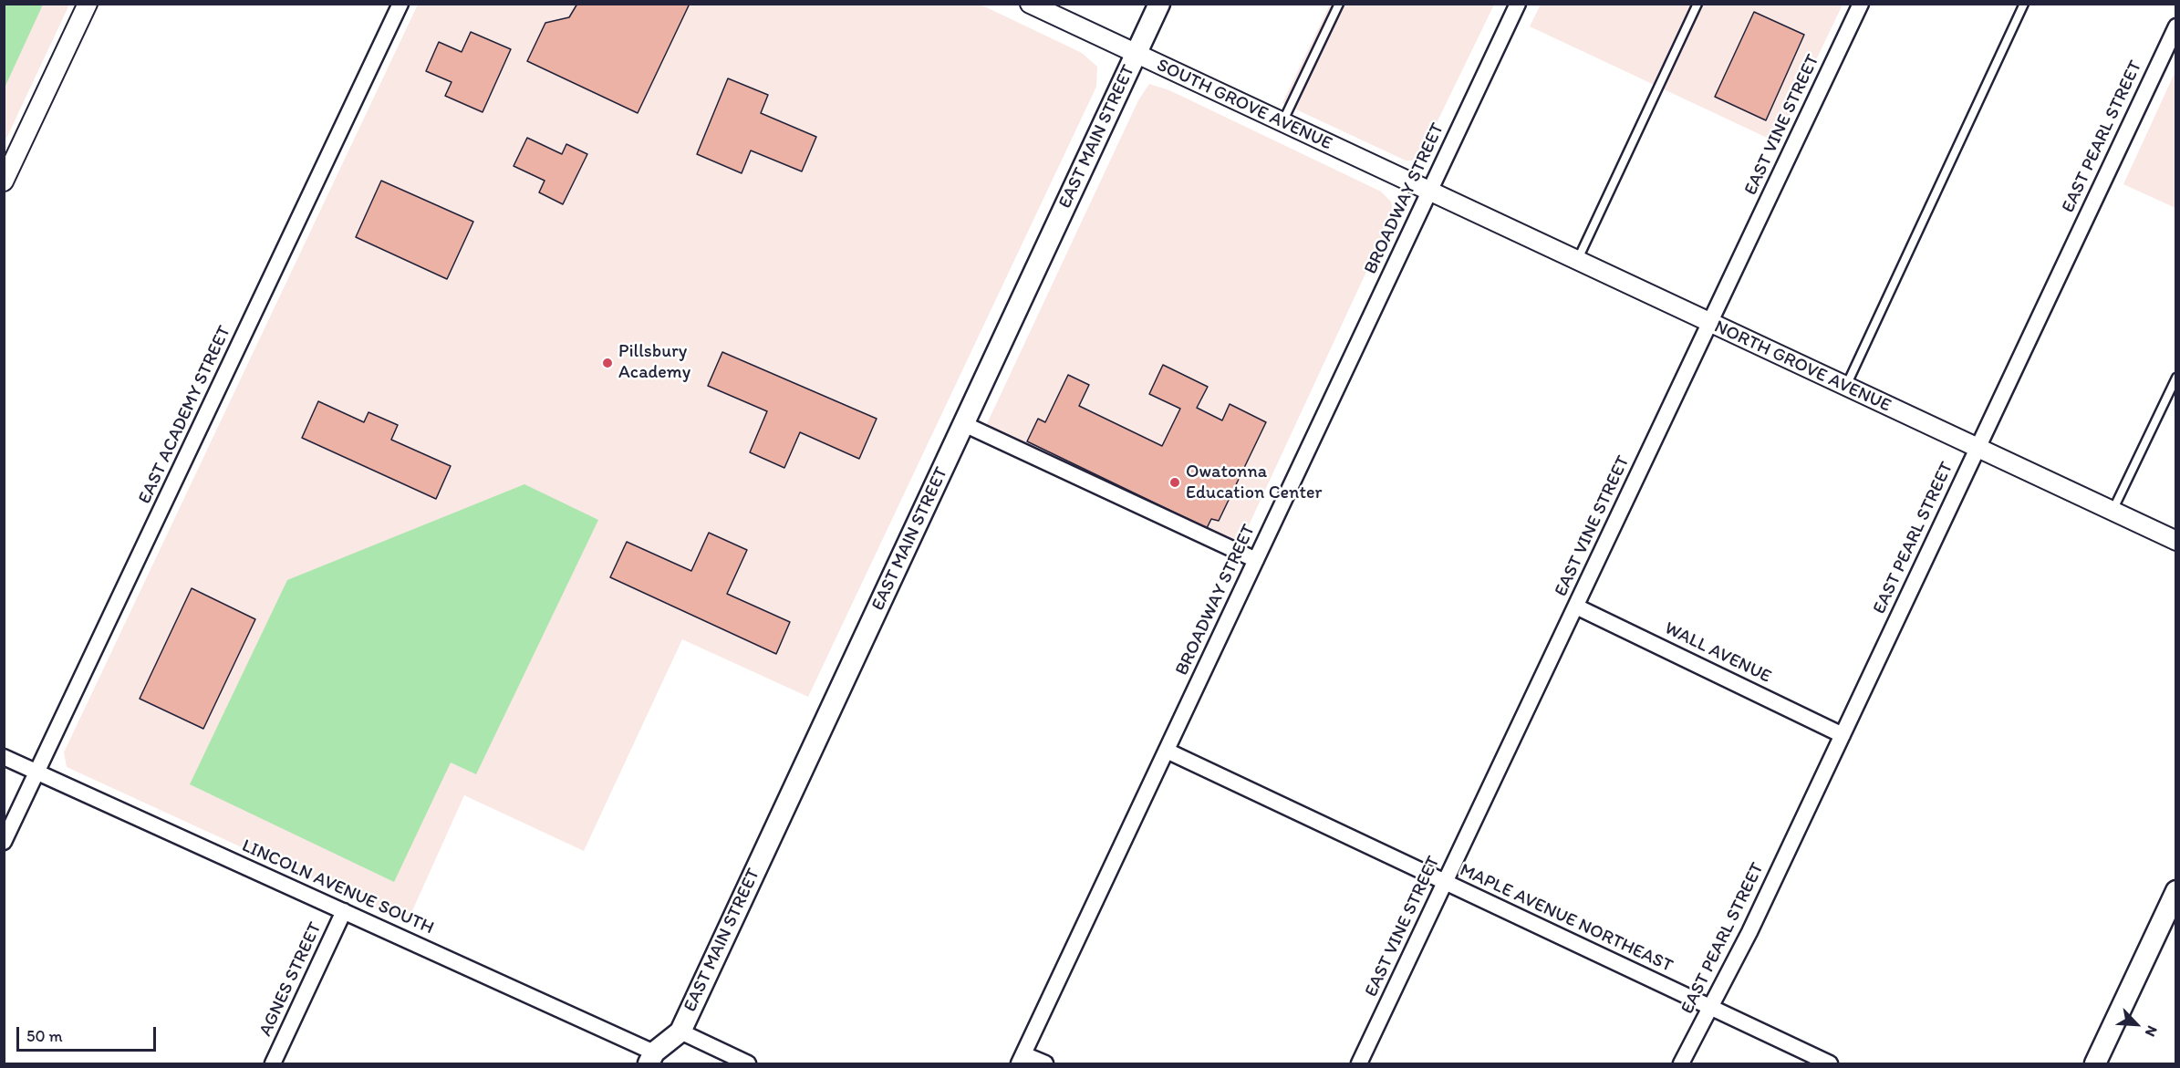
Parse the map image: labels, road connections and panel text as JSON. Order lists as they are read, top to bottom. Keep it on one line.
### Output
{"streets":{"main road":["EAST MAIN STREET"],"street":["SOUTH GROVE AVENUE","EAST VINE STREET","EAST PEARL STREET","BROADWAY STREET","NORTH GROVE AVENUE","EAST ACADEMY STREET","WALL AVENUE","LINCOLN AVENUE SOUTH","MAPLE AVENUE NORTHEAST","AGNES STREET"]},"crossings":[["SOUTH GROVE AVENUE","EAST MAIN STREET"],["SOUTH GROVE AVENUE","BROADWAY STREET"],["SOUTH GROVE AVENUE","NORTH GROVE AVENUE"],["EAST VINE STREET","NORTH GROVE AVENUE"],["EAST VINE STREET","WALL AVENUE"],["EAST VINE STREET","MAPLE AVENUE NORTHEAST"],["EAST MAIN STREET","LINCOLN AVENUE SOUTH"],["EAST PEARL STREET","NORTH GROVE AVENUE"],["EAST PEARL STREET","WALL AVENUE"],["EAST PEARL STREET","MAPLE AVENUE NORTHEAST"],["BROADWAY STREET","NORTH GROVE AVENUE"],["BROADWAY STREET","MAPLE AVENUE NORTHEAST"],["EAST ACADEMY STREET","LINCOLN AVENUE SOUTH"],["LINCOLN AVENUE SOUTH","AGNES STREET"]],"places":["Pillsbury Academy","Owatonna Education Center"],"scale_bar":"50 m","north":"bottom right"}
